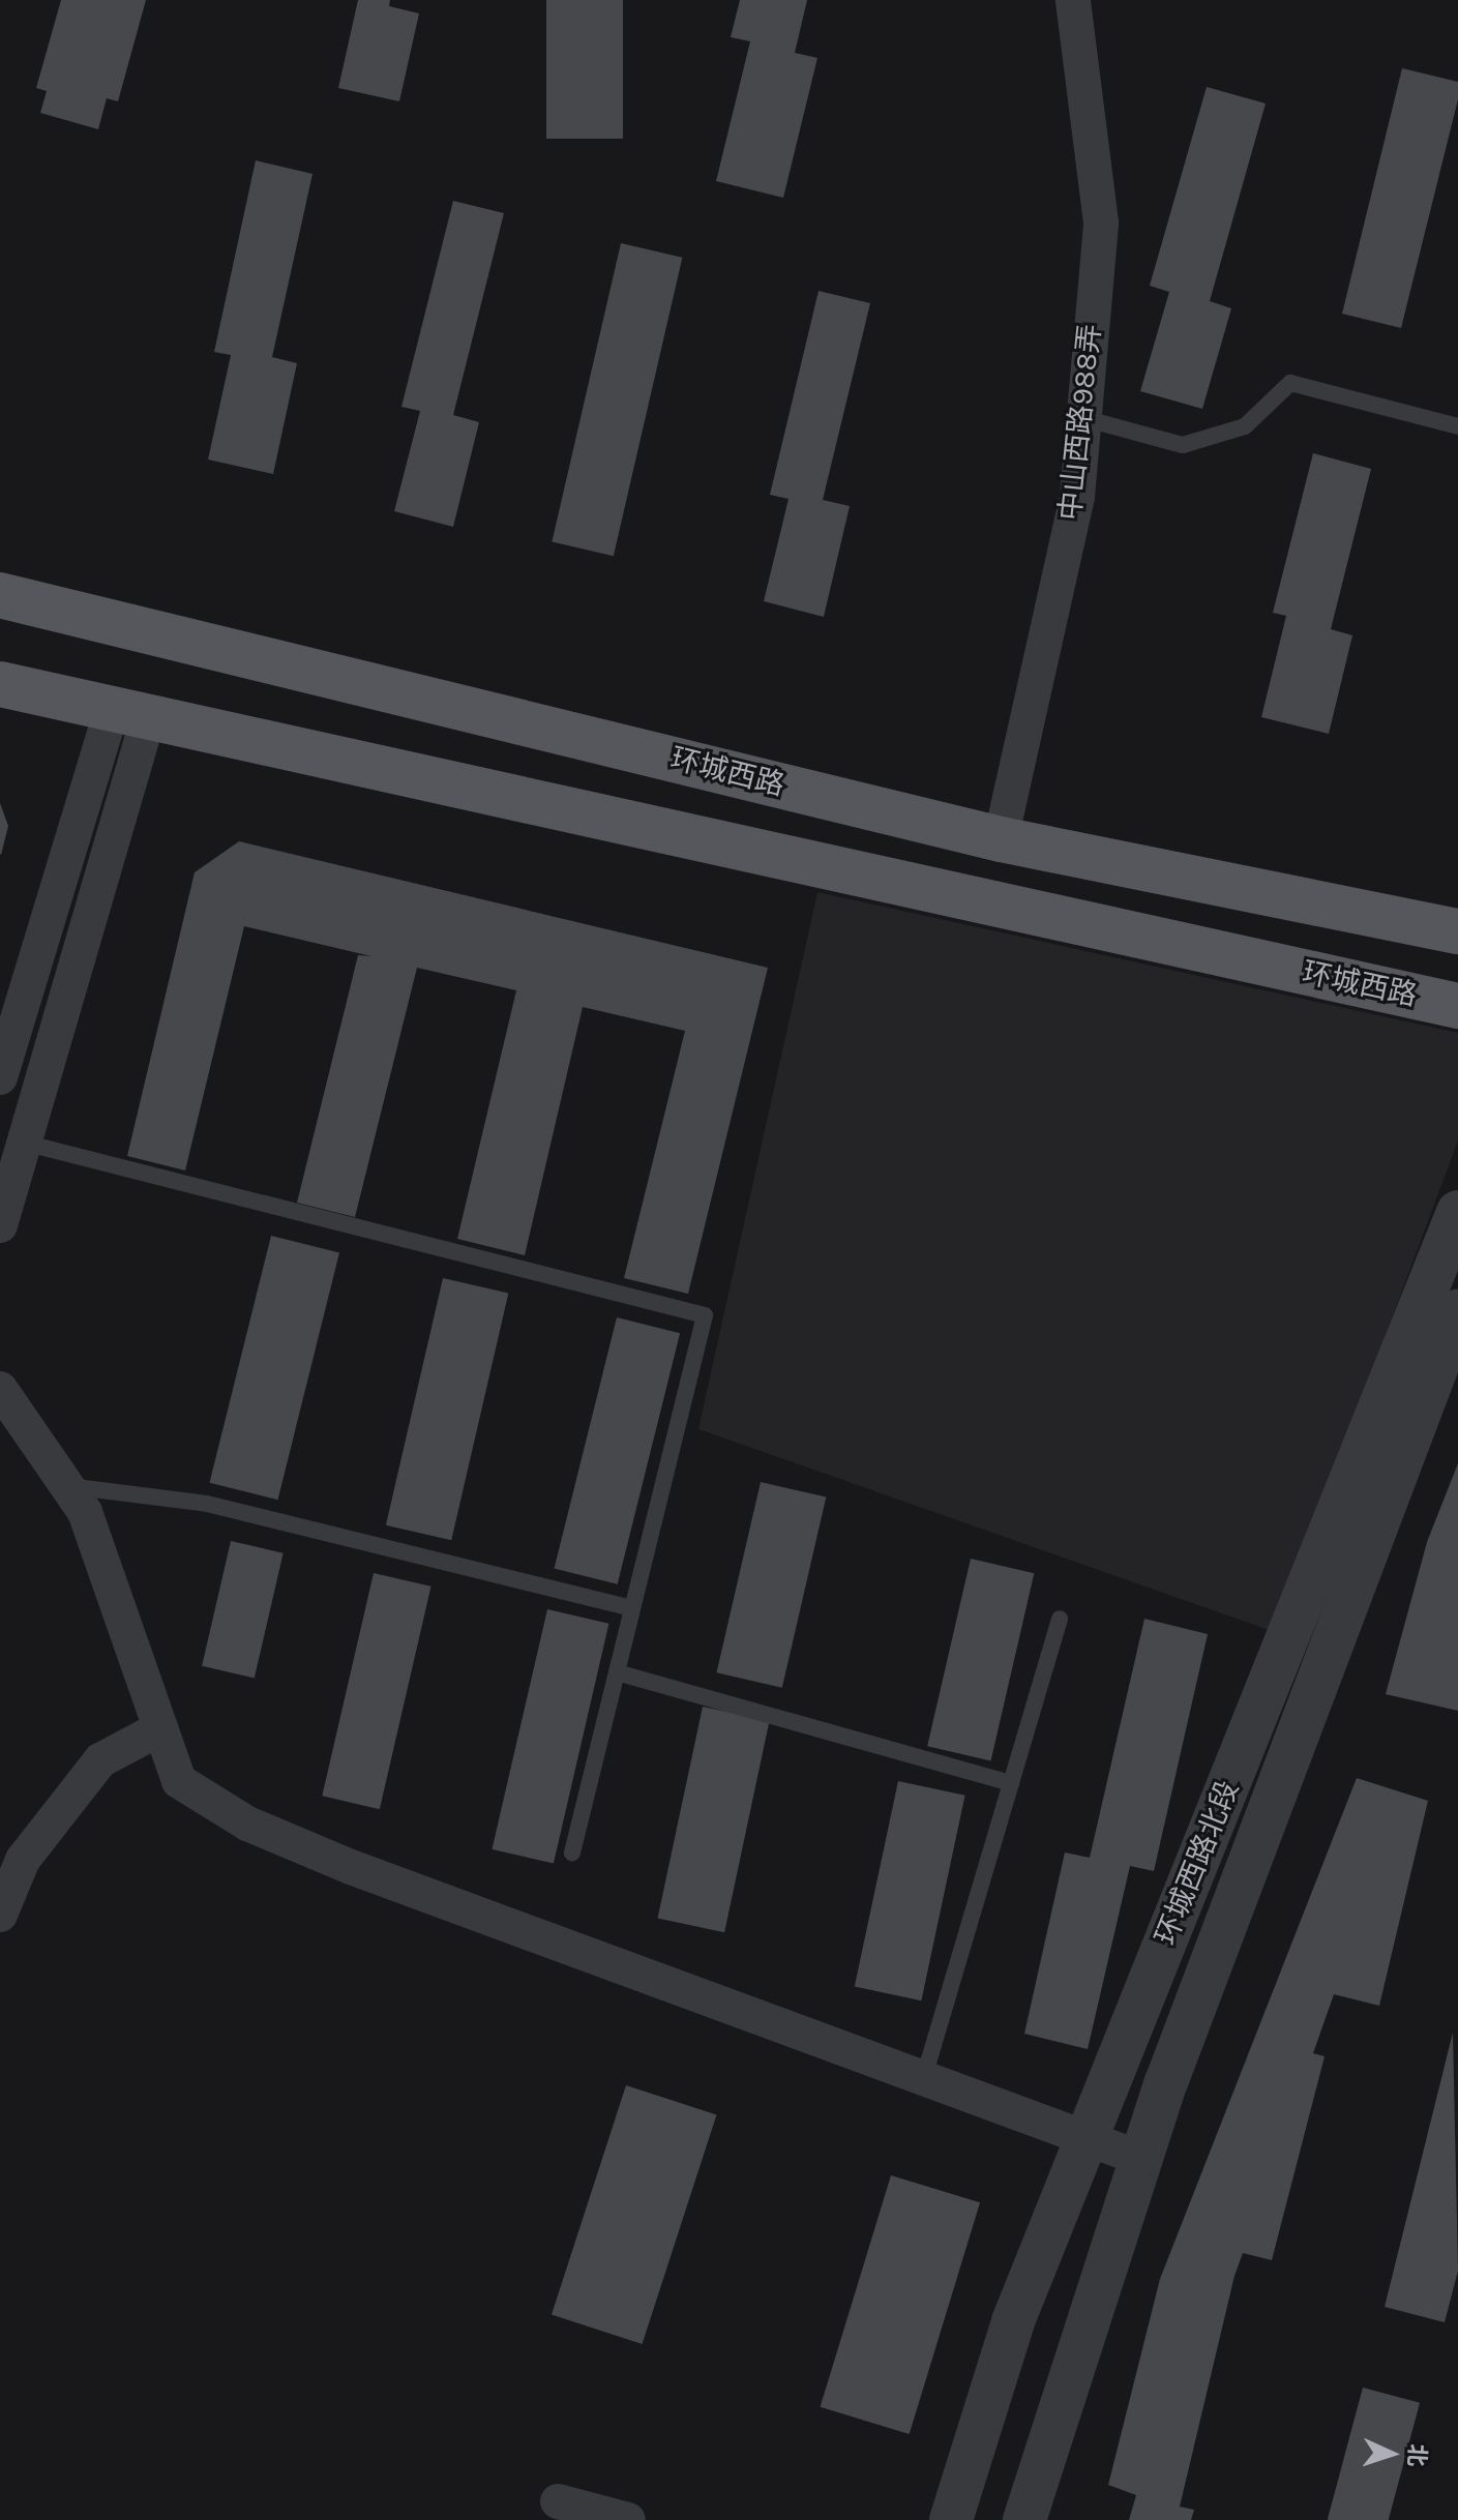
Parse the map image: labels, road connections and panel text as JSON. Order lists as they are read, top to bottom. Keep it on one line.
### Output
{"streets":{"main road":["环城西路"],"street":["中山西路988弄","环城西路北段"]},"crossings":[["中山西路988弄","环城西路"]],"north":"right"}
